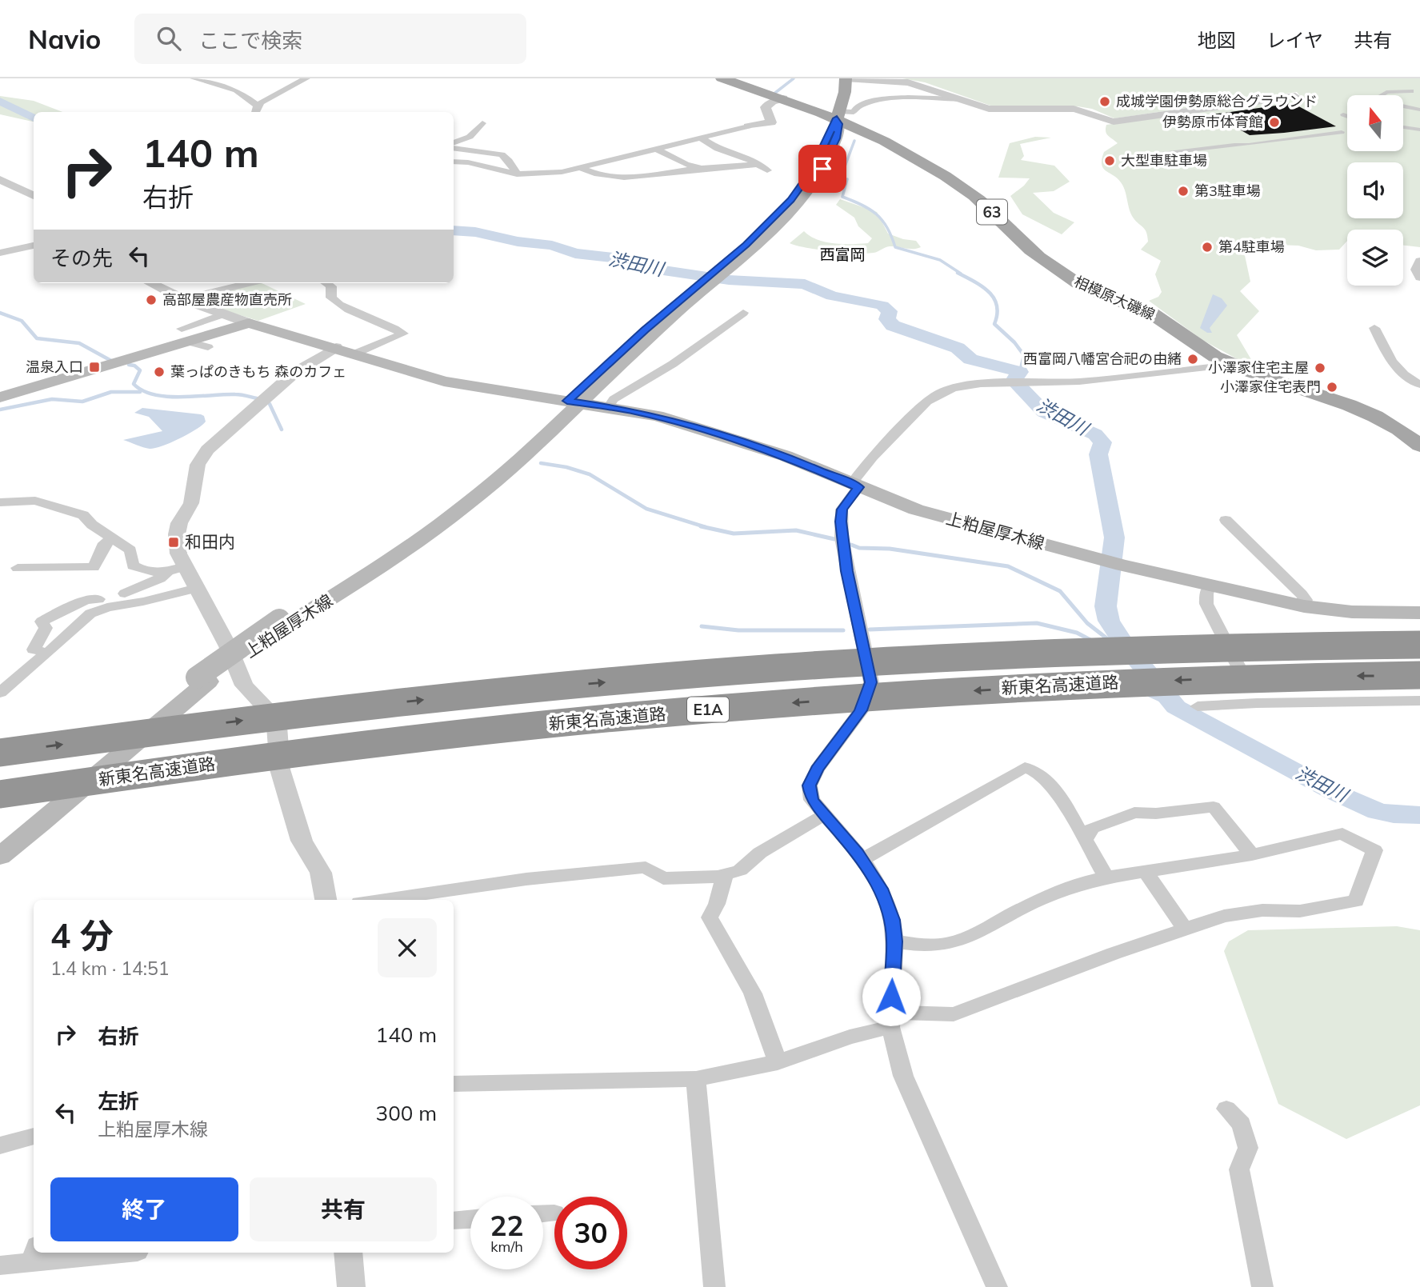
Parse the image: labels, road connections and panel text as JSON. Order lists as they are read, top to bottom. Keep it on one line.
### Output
{"streets":{"highway":["新東名高速道路","E1A"],"main road":["63","相模原大磯線","上粕屋厚木線"]},"crossings":[["相模原大磯線","上粕屋厚木線"]],"districts":["西富岡"],"water":["渋田川"],"places":{"other":["成城学園伊勢原総合グラウンド","伊勢原市体育館","大型車駐車場","第3駐車場","第4駐車場","高部屋農産物直売所","西富岡八幡宮合祀の由緒","小澤家住宅主屋","葉っぱのきもち 森のカフェ","小澤家住宅表門"],"transit":["温泉入口","和田内"]},"north":"top","page":{"header":"Navio","search":"ここで検索","nav":["地図","レイヤ","共有"],"turn":["140 m","右折"],"then":"その先","heading":["4 分","1.4 km · 14:51"],"list":[{"name":"右折","value":"140 m"},{"name":"左折","note":"上粕屋厚木線","value":"300 m"}],"buttons":["終了","共有"],"speed":"22 km/h","limit":"30"}}
